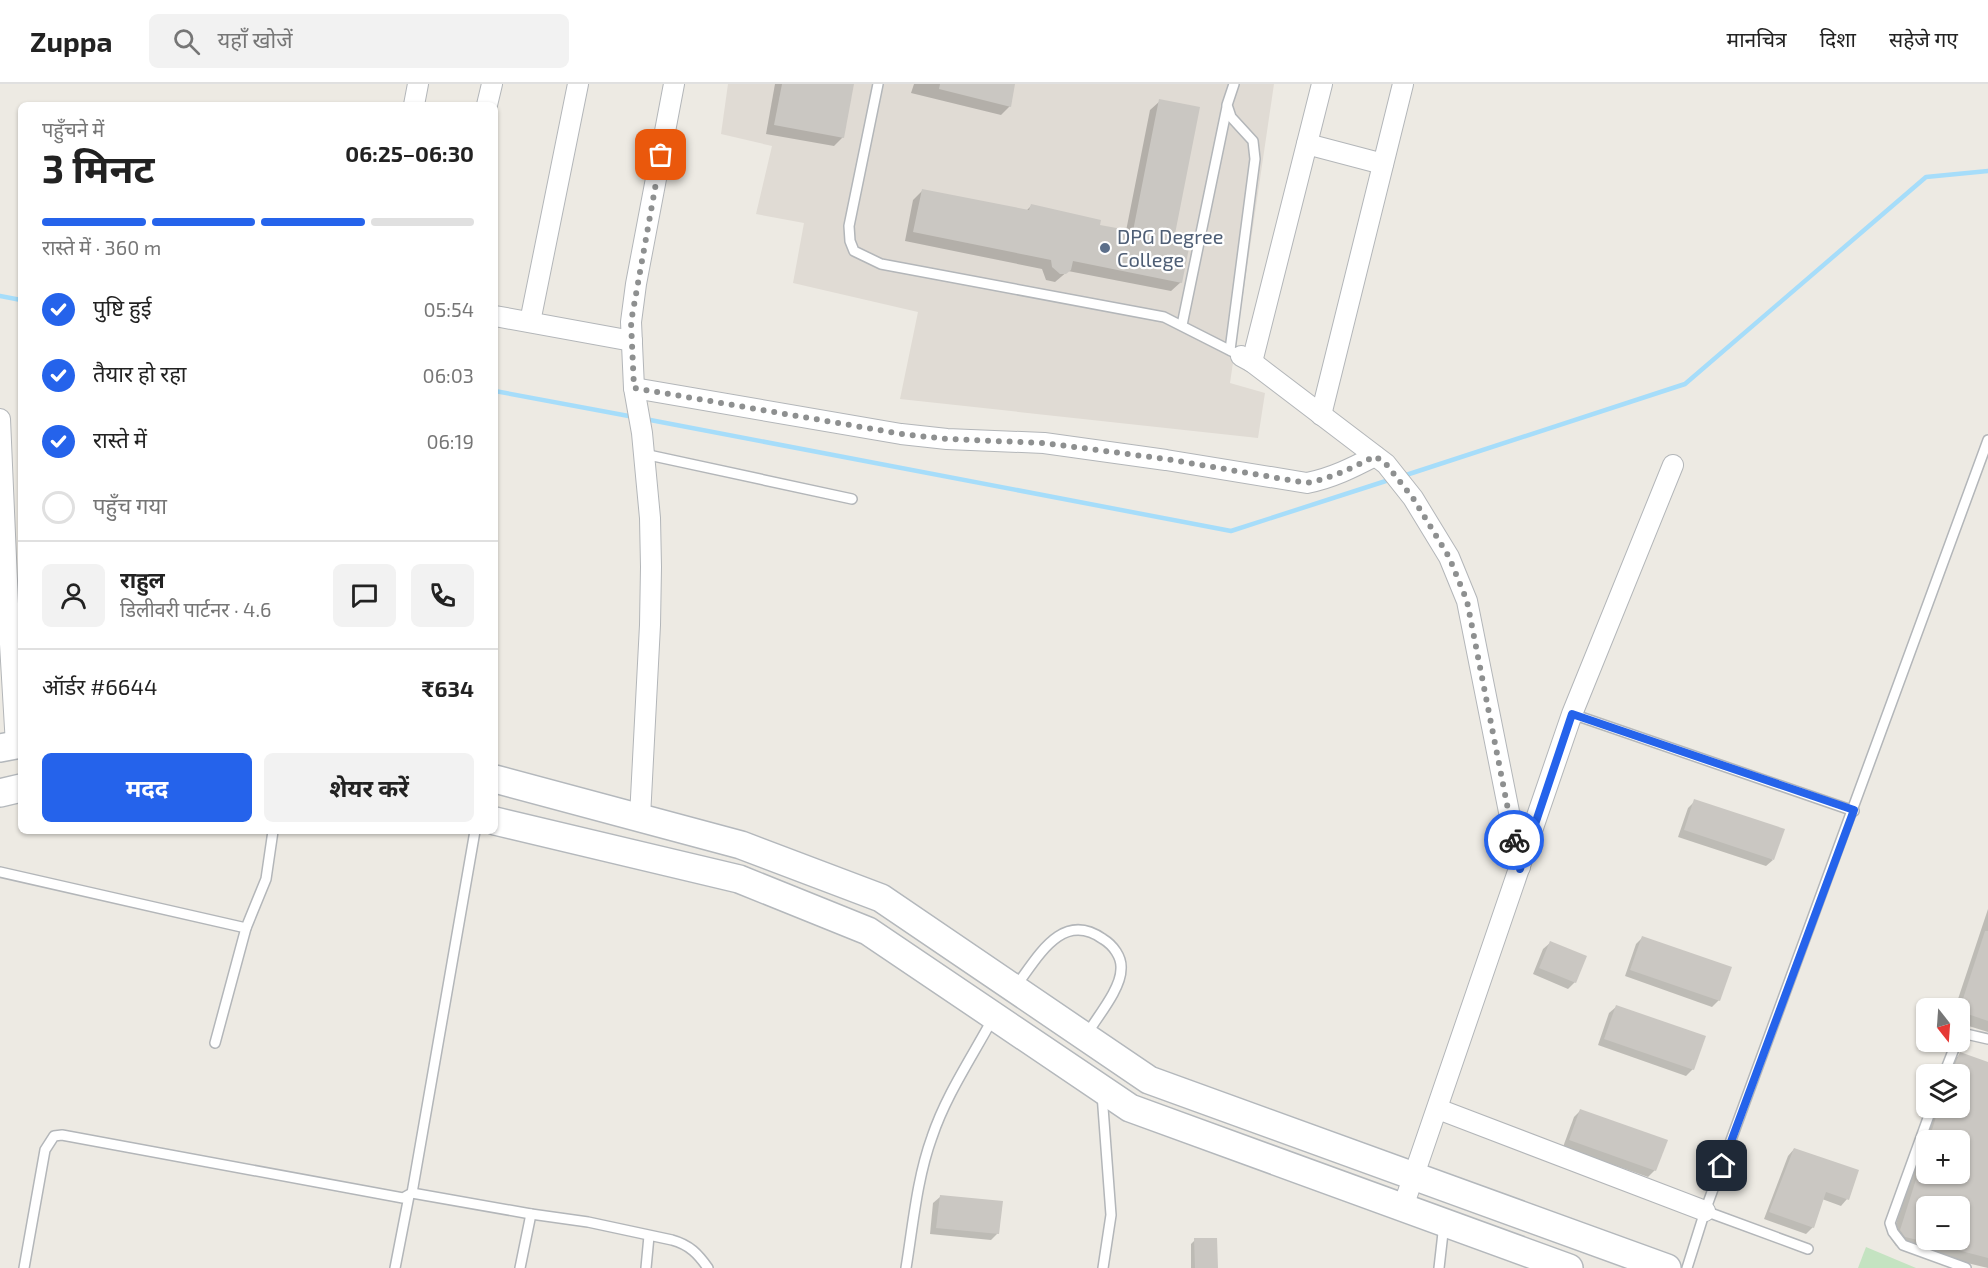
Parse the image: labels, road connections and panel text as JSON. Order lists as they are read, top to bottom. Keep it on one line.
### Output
{"places":["DPG Degree College"],"north":"bottom","page":{"header":"Zuppa","search":"यहाँ खोजें","nav":["मानचित्र","दिशा","सहेजे गए"],"heading":["3 मिनट","पहुँचने में","06:25–06:30"],"panel":["राहुल","डिलीवरी पार्टनर · 4.6","ऑर्डर #6644","₹634"],"bar":"रास्ते में · 360 m","list":[["पुष्टि हुई","05:54"],["तैयार हो रहा","06:03"],["रास्ते में","06:19"],"पहुँच गया"],"buttons":["मदद","शेयर करें"],"map_buttons":["+","−"]}}
